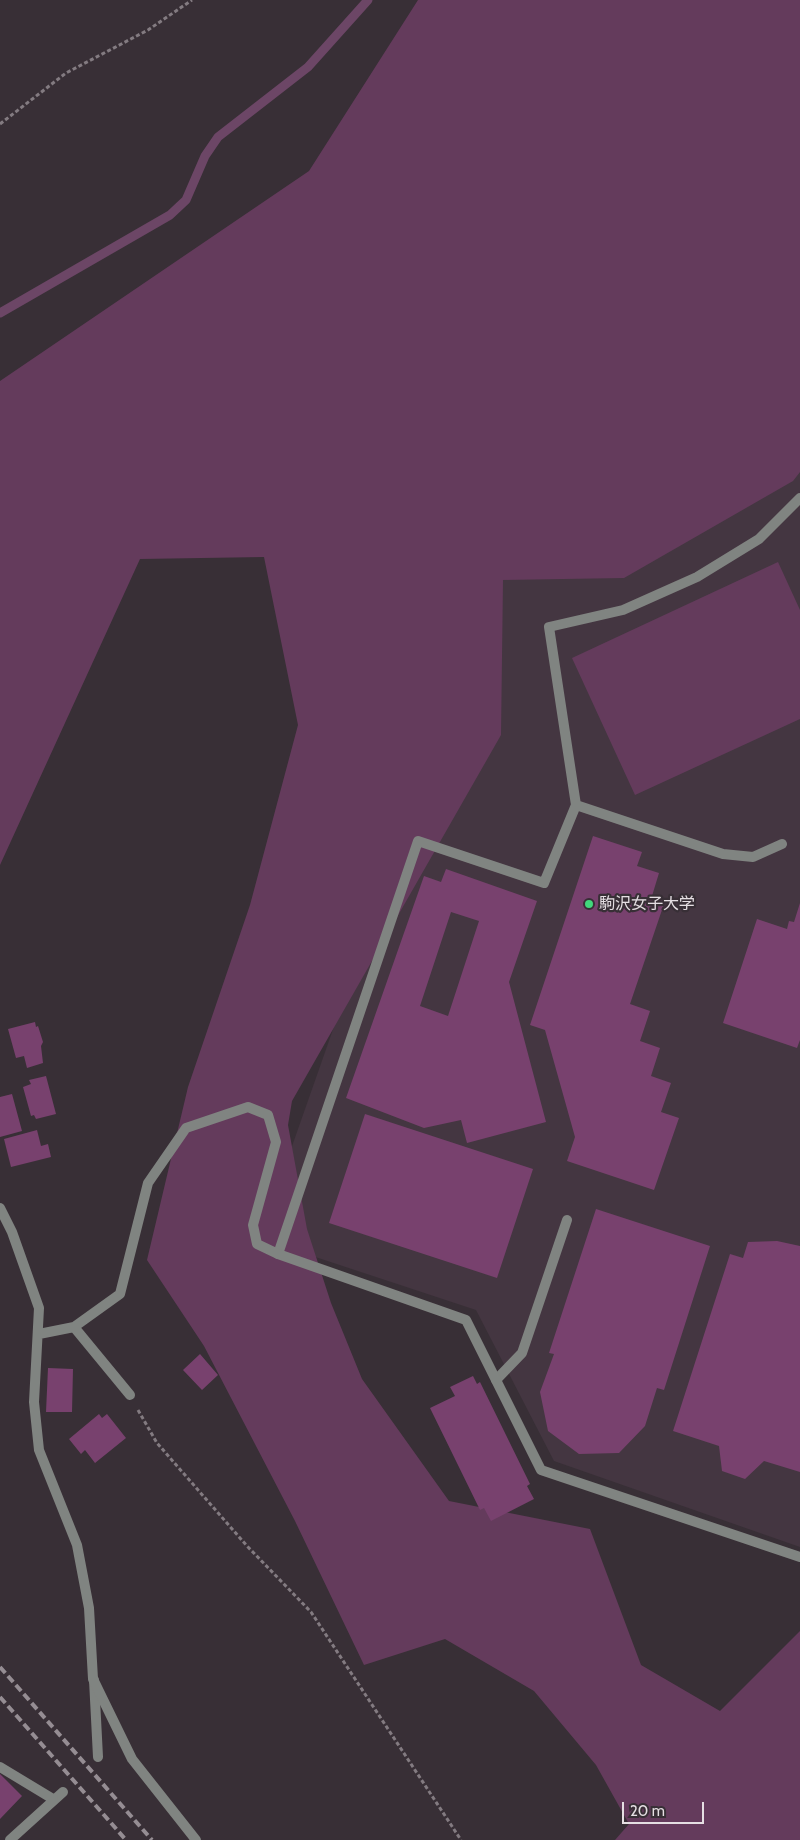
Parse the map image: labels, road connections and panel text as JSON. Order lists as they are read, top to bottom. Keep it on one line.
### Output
{"places":["駒沢女子大学"],"scale_bar":"20 m"}
